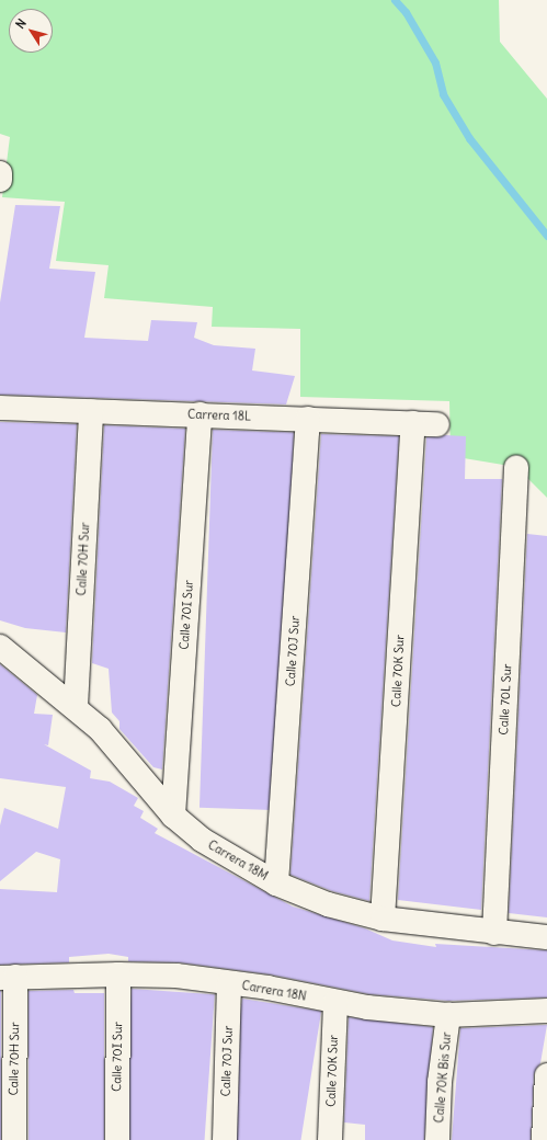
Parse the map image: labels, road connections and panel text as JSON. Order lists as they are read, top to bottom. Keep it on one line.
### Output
{"streets":{"street":["Carrera 18L","Calle 70H Sur","Calle 70I Sur","Calle 70J Sur","Calle 70K Sur","Calle 70L Sur","Carrera 18M","Carrera 18N","Calle 70K Bis Sur"]},"crossings":[["Carrera 18L","Calle 70H Sur"],["Carrera 18L","Calle 70I Sur"],["Carrera 18L","Calle 70J Sur"],["Carrera 18L","Calle 70K Sur"],["Calle 70H Sur","Carrera 18M"],["Calle 70H Sur","Carrera 18N"],["Calle 70I Sur","Carrera 18M"],["Calle 70I Sur","Carrera 18N"],["Calle 70J Sur","Carrera 18M"],["Calle 70J Sur","Carrera 18N"],["Calle 70K Sur","Carrera 18M"],["Calle 70K Sur","Carrera 18N"],["Calle 70L Sur","Carrera 18M"],["Carrera 18N","Calle 70K Bis Sur"]],"north":"top left"}
